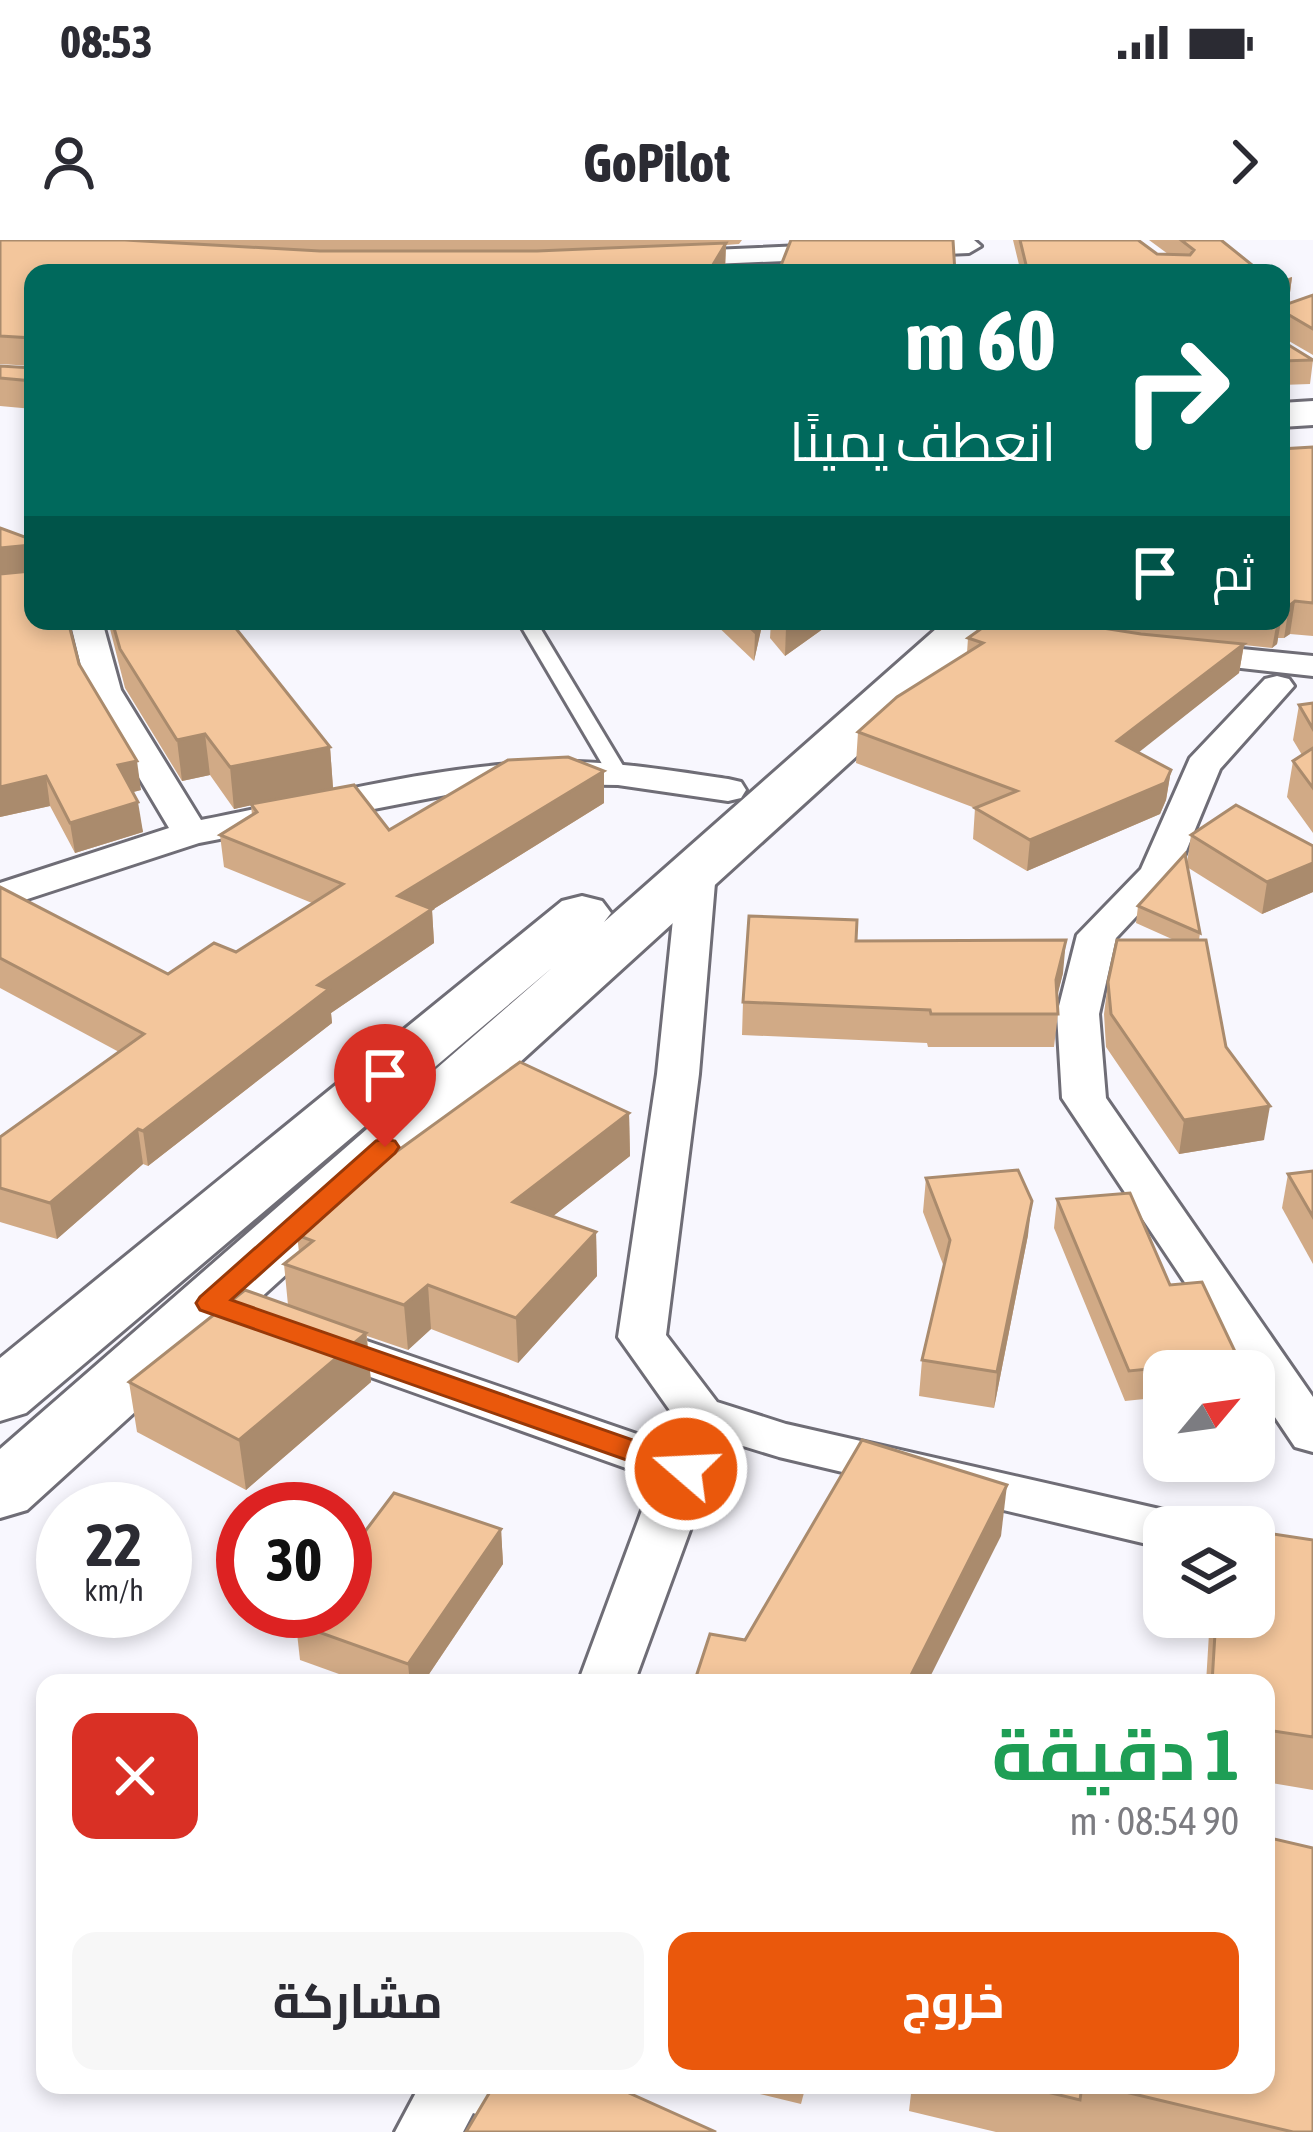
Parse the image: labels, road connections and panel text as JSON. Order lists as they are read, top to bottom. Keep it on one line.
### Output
{"north":"top right","page":{"status":"08:53","header":"GoPilot","turn":["60 m","انعطف يمينًا"],"then":"ثم","speed":"22 km/h","limit":"30","heading":["1 دقيقة","90 m · 08:54"],"buttons":["خروج","مشاركة"]}}
